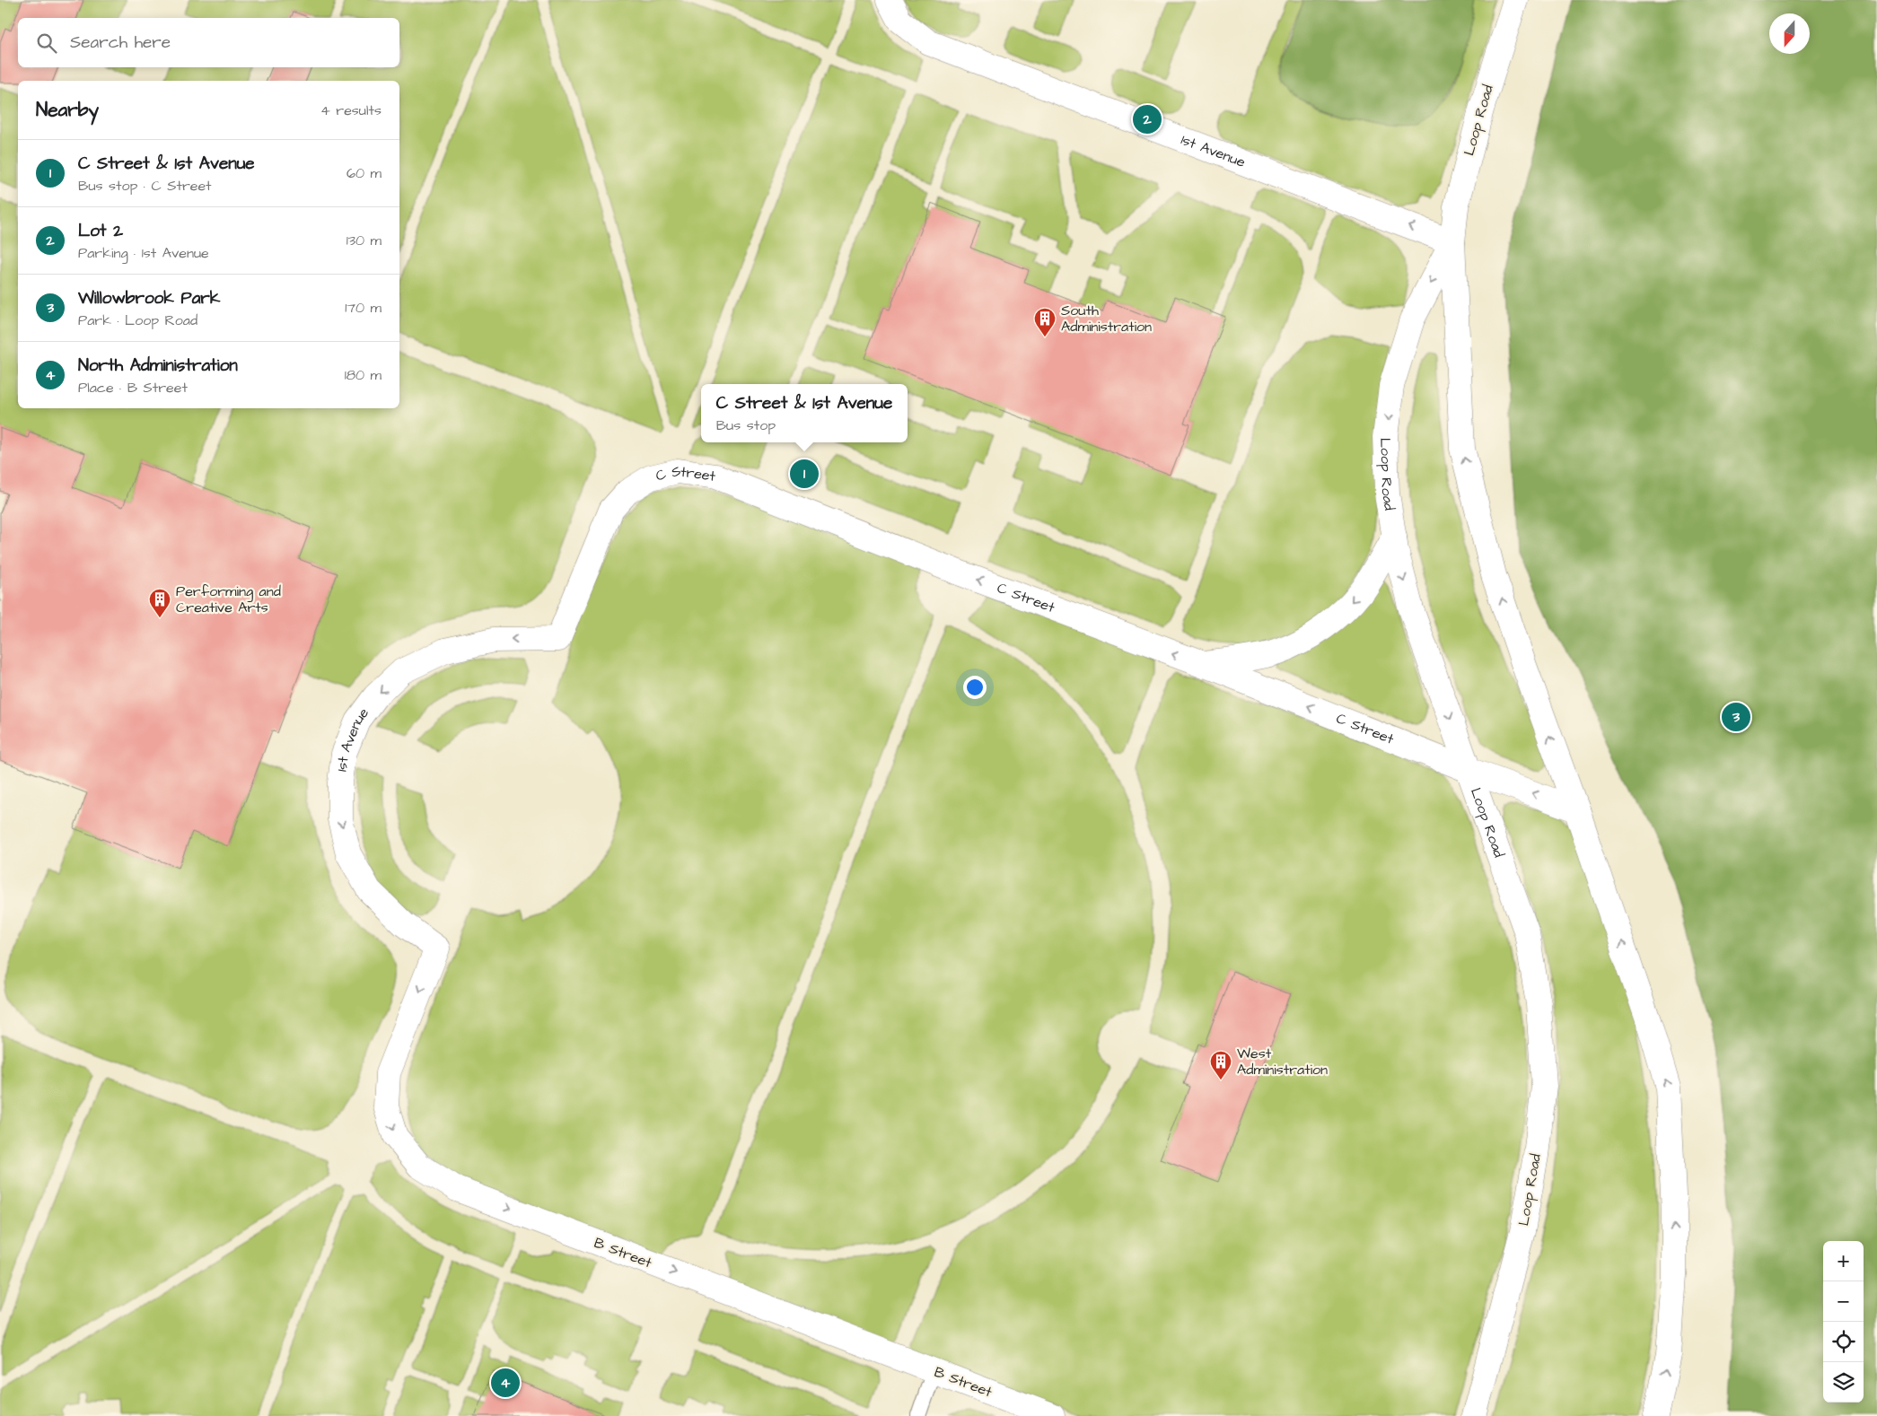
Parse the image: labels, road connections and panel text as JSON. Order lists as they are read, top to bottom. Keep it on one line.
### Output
{"streets":{"street":["Loop Road","1st Avenue","C Street","B Street"]},"crossings":[["Loop Road","1st Avenue"],["Loop Road","C Street"],["1st Avenue","C Street"],["1st Avenue","B Street"]],"one_way":["C Street","B Street"],"places":{"building":["South Administration","Performing and Creative Arts","West Administration"]},"north":"bottom","page":{"search":"Search here","heading":["Nearby","4 results"],"pins":["2","1","3","4"],"list":[{"mark":"1","name":"C Street & 1st Avenue","note":"Bus stop · C Street","value":"60 m"},{"mark":"2","name":"Lot 2","note":"Parking · 1st Avenue","value":"130 m"},{"mark":"3","name":"Willowbrook Park","note":"Park · Loop Road","value":"170 m"},{"mark":"4","name":"North Administration","note":"Place · B Street","value":"180 m"}],"popup":["C Street & 1st Avenue","Bus stop"],"map_buttons":["+","−"]}}
